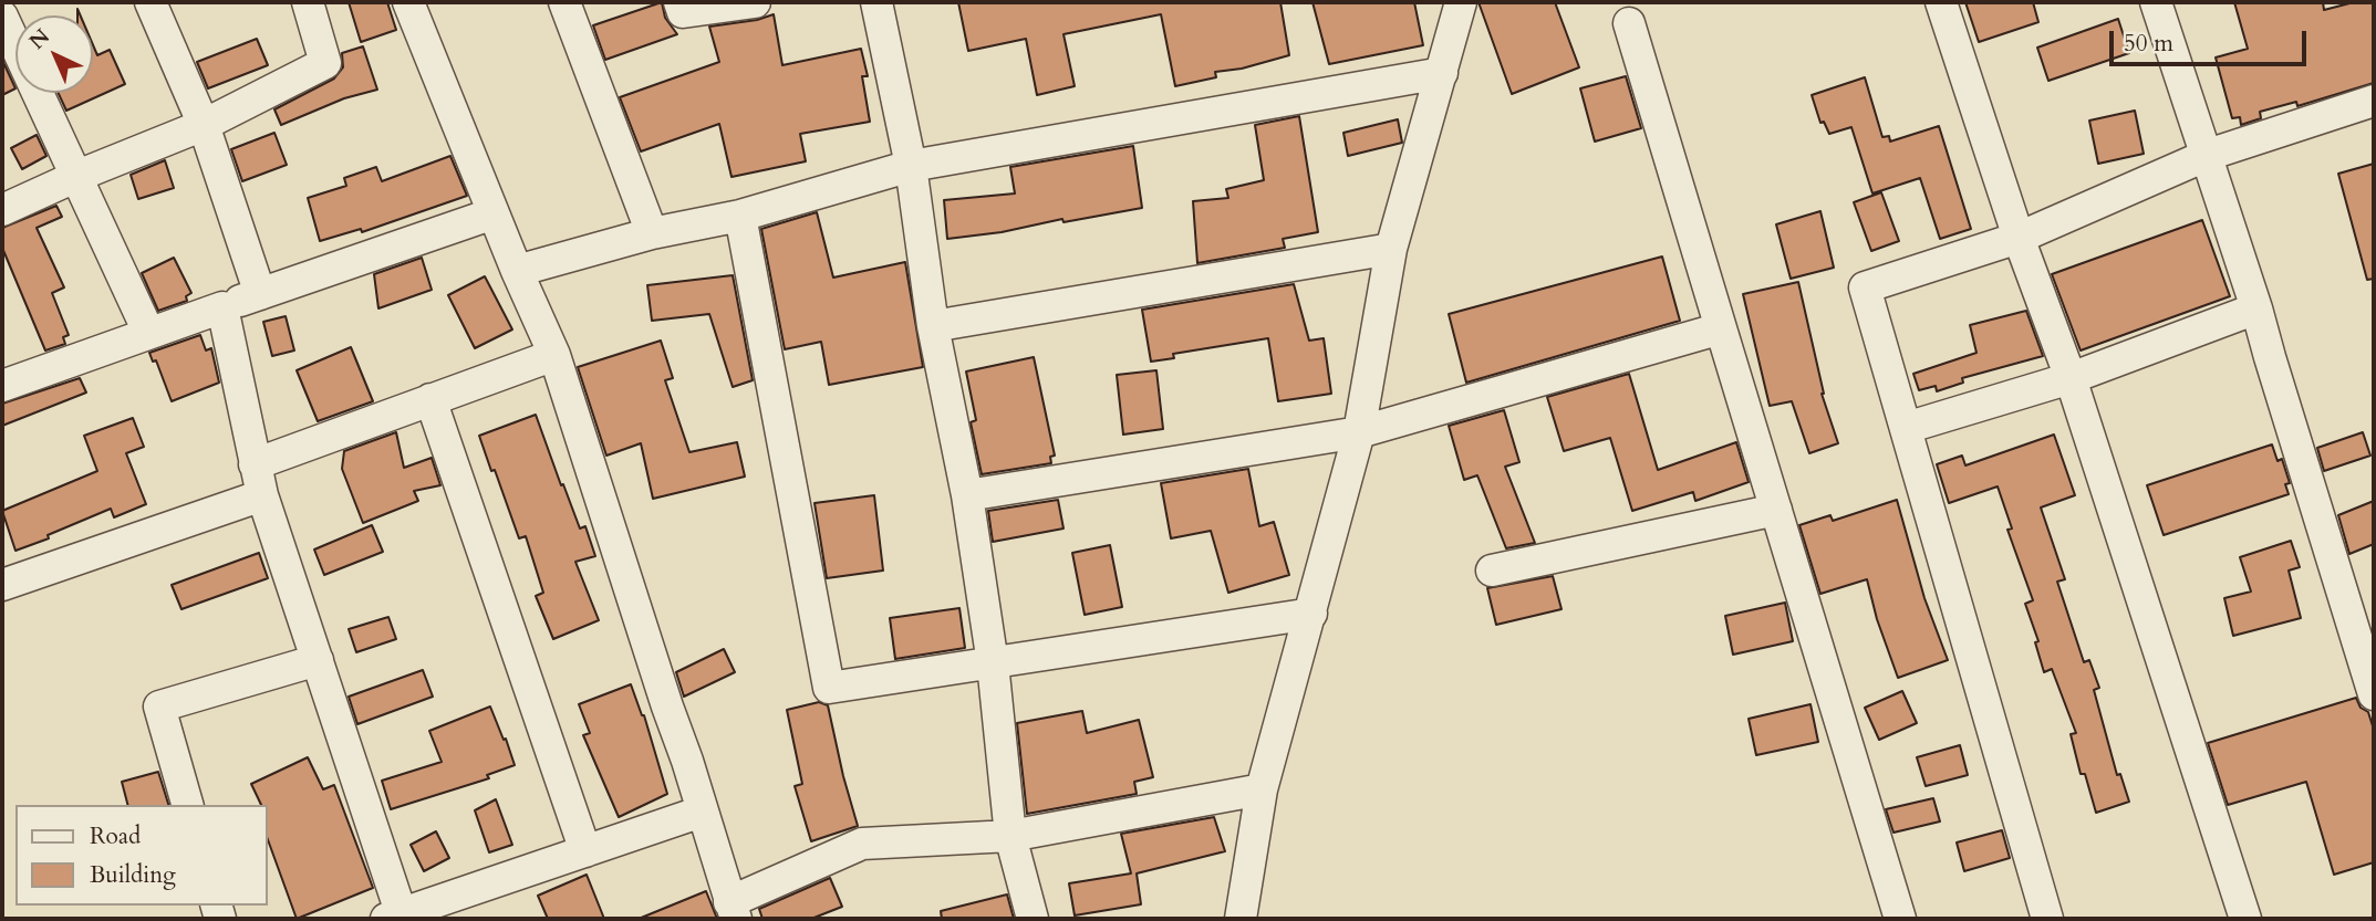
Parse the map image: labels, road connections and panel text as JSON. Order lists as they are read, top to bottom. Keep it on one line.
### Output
{"legend":["Road","Building"],"scale_bar":"50 m","north":"top left"}
